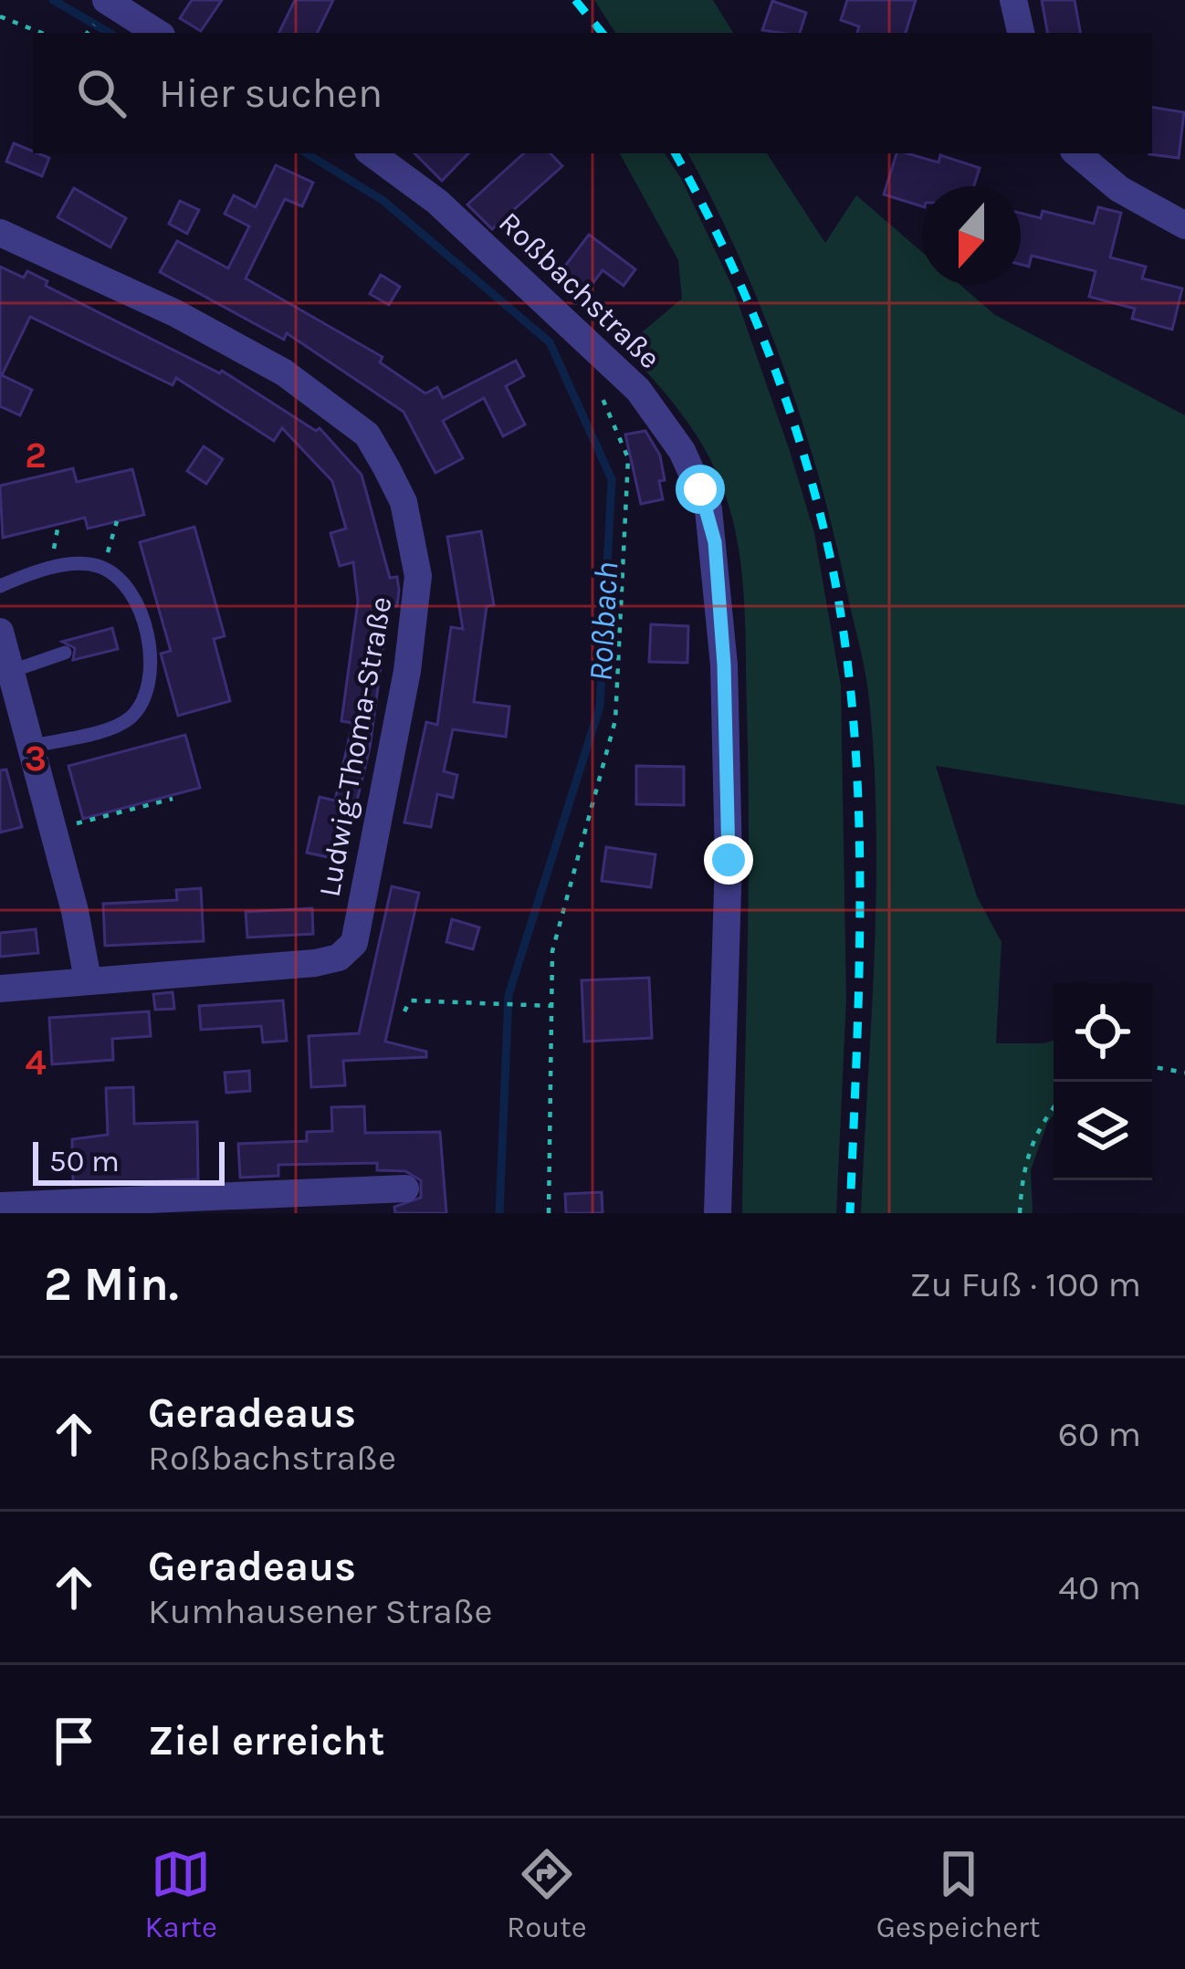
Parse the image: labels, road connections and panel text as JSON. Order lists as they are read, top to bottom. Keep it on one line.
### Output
{"streets":{"street":["Roßbachstraße","Ludwig-Thoma-Straße"]},"water":["Roßbach"],"scale_bar":"50 m","north":"bottom","page":{"search":"Hier suchen","scale":"50 m","heading":["2 Min.","Zu Fuß · 100 m"],"list":[["Geradeaus","Roßbachstraße","60 m"],["Geradeaus","Kumhausener Straße","40 m"],"Ziel erreicht"],"nav":["Karte","Route","Gespeichert"]},"grid":{"rows":["2","3","4"]}}
